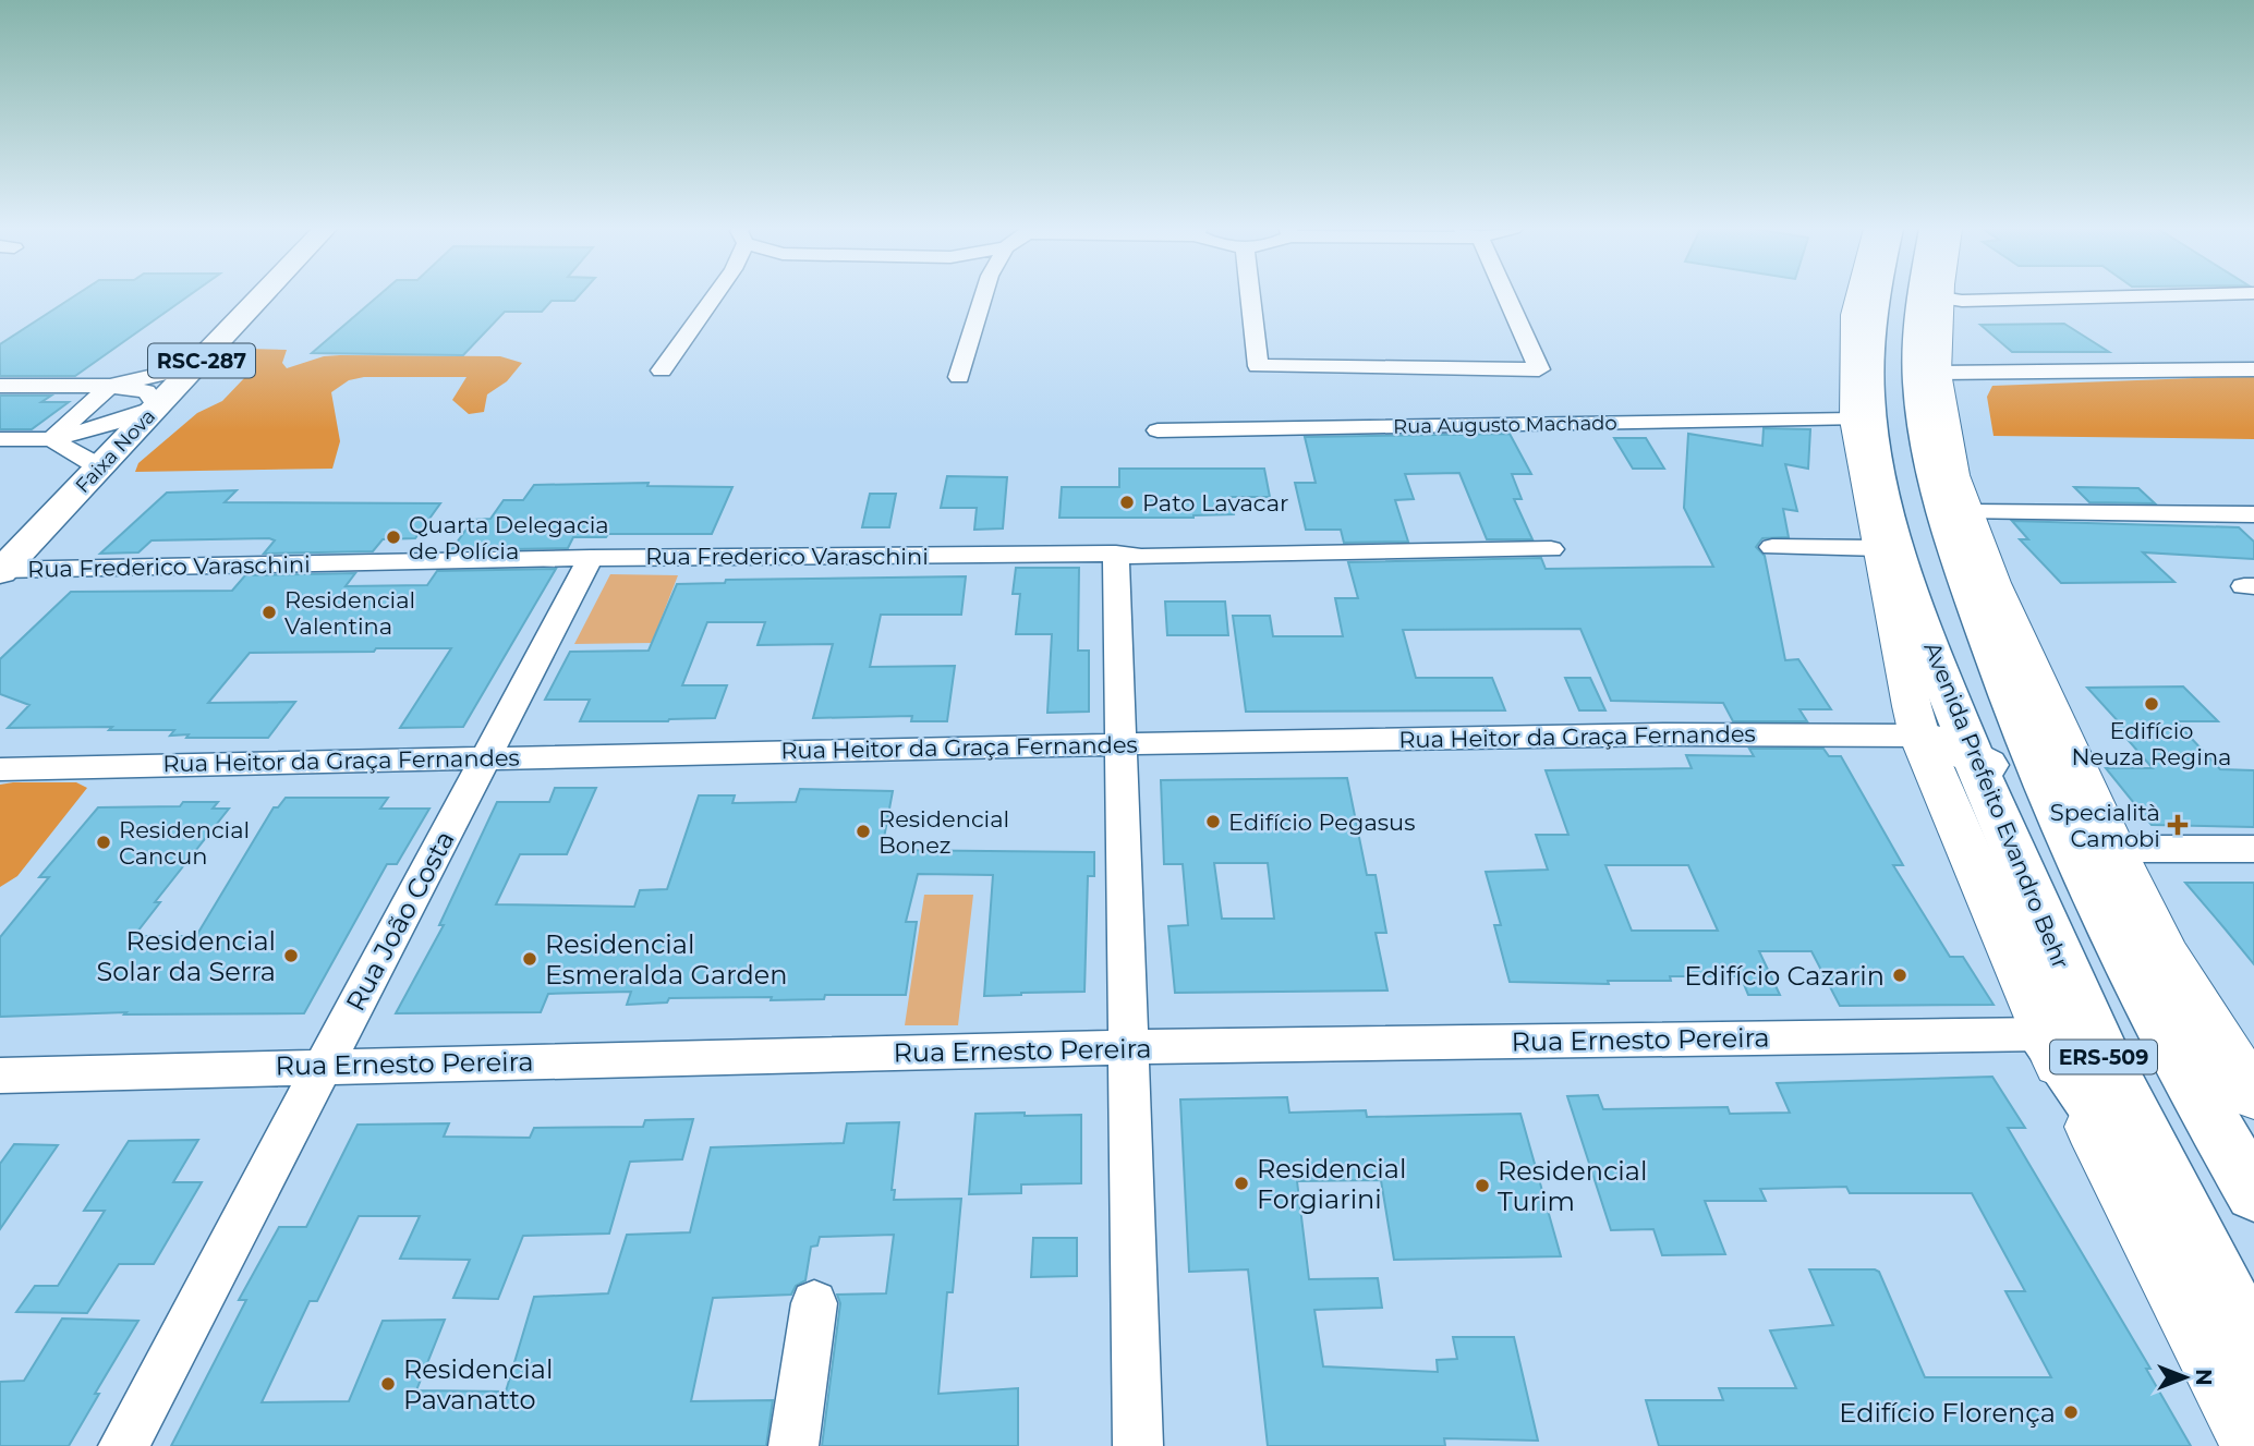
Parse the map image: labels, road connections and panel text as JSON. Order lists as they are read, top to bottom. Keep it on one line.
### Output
{"streets":{"highway":["RSC-287","Faixa Nova","Avenida Prefeito Evandro Behr","ERS-509"],"street":["Rua Augusto Machado","Rua Frederico Varaschini","Rua Heitor da Graça Fernandes","Rua João Costa","Rua Ernesto Pereira"]},"crossings":[["Rua Augusto Machado","Avenida Prefeito Evandro Behr"],["Faixa Nova","Rua Frederico Varaschini"],["Rua Frederico Varaschini","Rua João Costa"],["Rua Heitor da Graça Fernandes","Avenida Prefeito Evandro Behr"],["Rua Heitor da Graça Fernandes","Rua João Costa"],["Avenida Prefeito Evandro Behr","Rua Ernesto Pereira"],["Avenida Prefeito Evandro Behr","ERS-509"],["Rua João Costa","Rua Ernesto Pereira"],["Rua Ernesto Pereira","ERS-509"]],"places":{"other":["Pato Lavacar","Quarta Delegacia de Polícia","Residencial Valentina","Edifício Neuza Regina","Edifício Pegasus","Residencial Bonez","Residencial Cancun","Residencial Solar da Serra","Residencial Esmeralda Garden","Edifício Cazarin","Residencial Forgiarini","Residencial Turim","Residencial Pavanatto","Edifício Florença"],"health":["Specialità Camobi"]},"north":"right"}
